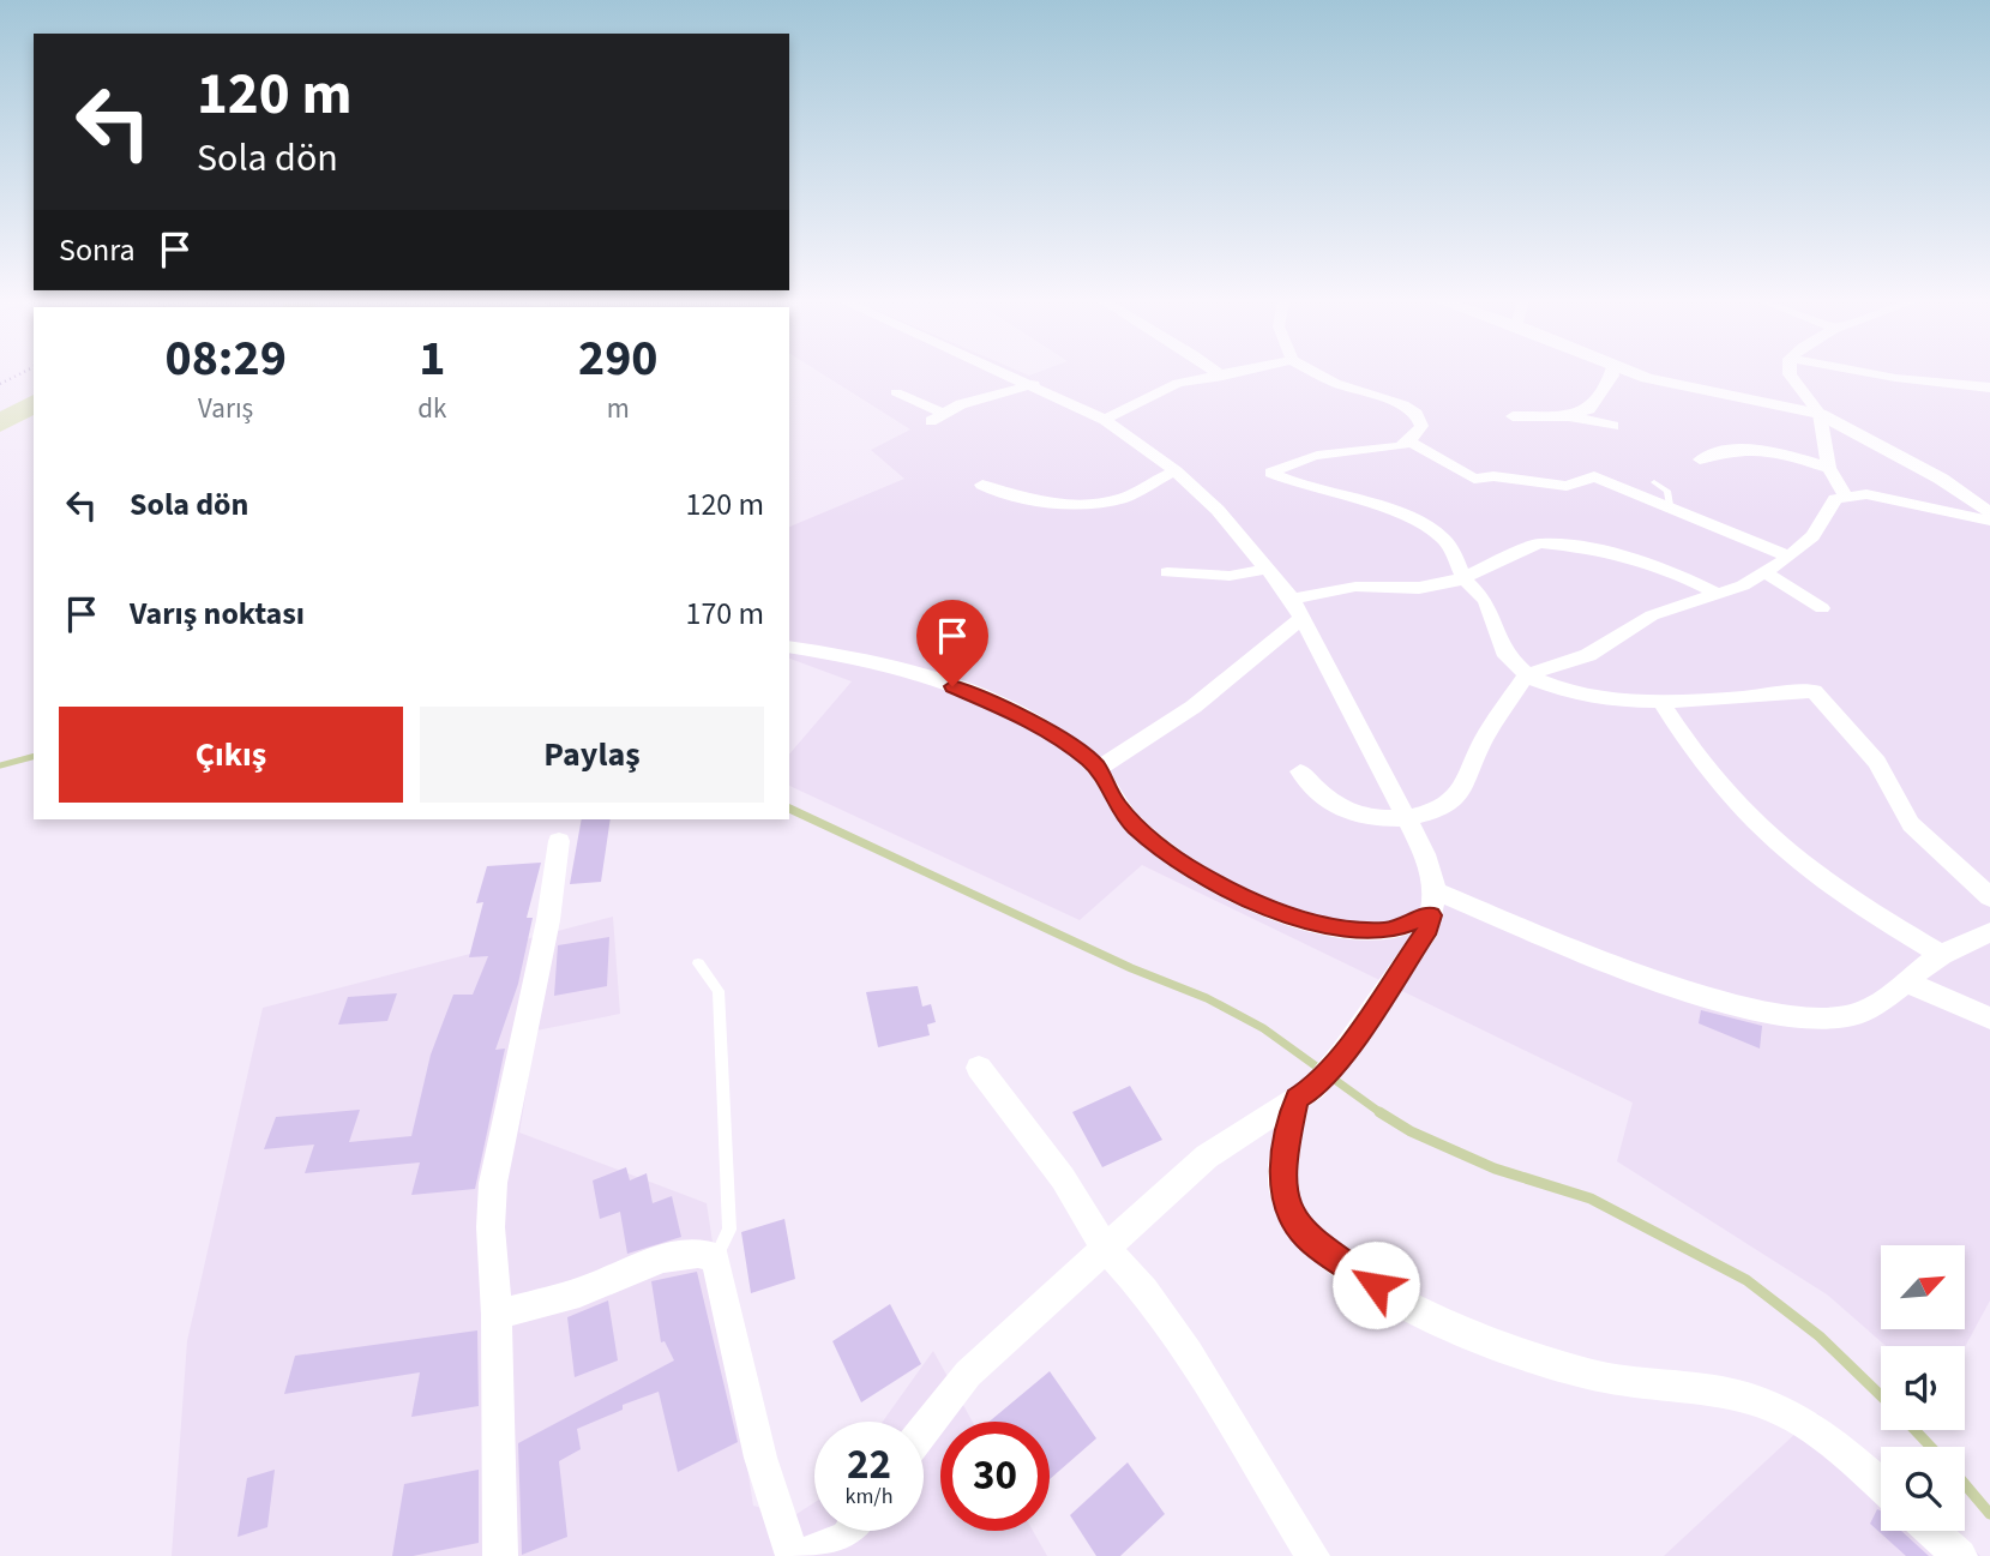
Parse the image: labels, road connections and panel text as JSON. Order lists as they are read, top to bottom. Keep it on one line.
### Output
{"north":"top right","page":{"turn":["120 m","Sola dön"],"then":"Sonra","eta":["08:29","Varış","1","dk","290","m"],"list":[{"name":"Sola dön","value":"120 m"},{"name":"Varış noktası","value":"170 m"}],"buttons":["Çıkış","Paylaş"],"speed":"22 km/h","limit":"30"}}
